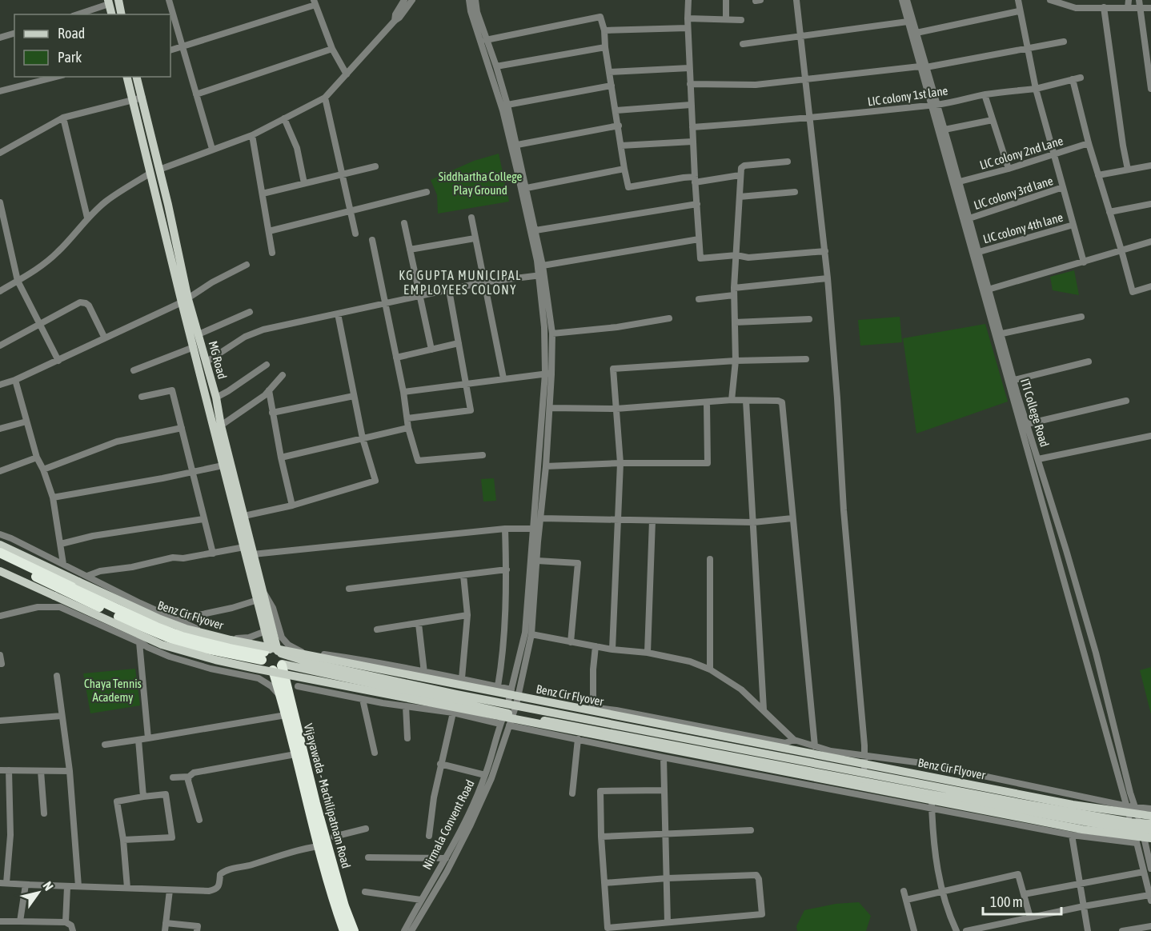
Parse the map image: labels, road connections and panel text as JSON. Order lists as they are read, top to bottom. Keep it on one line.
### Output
{"streets":{"highway":["Vijayawada - Machilipatnam Road"],"main road":["MG Road","Benz Cir Flyover"],"street":["LIC colony 1st lane","LIC colony 2nd Lane","LIC colony 3rd lane","LIC colony 4th lane","ITI College Road","Nirmala Convent Road"]},"crossings":[["LIC colony 1st lane","ITI College Road"],["LIC colony 2nd Lane","ITI College Road"],["LIC colony 3rd lane","ITI College Road"],["LIC colony 4th lane","ITI College Road"],["MG Road","Vijayawada - Machilipatnam Road"]],"districts":["KG GUPTA MUNICIPAL EMPLOYEES COLONY"],"parks":["Siddhartha College Play Ground","Chaya Tennis Academy"],"legend":["Road","Park"],"scale_bar":"100 m","north":"top right"}
